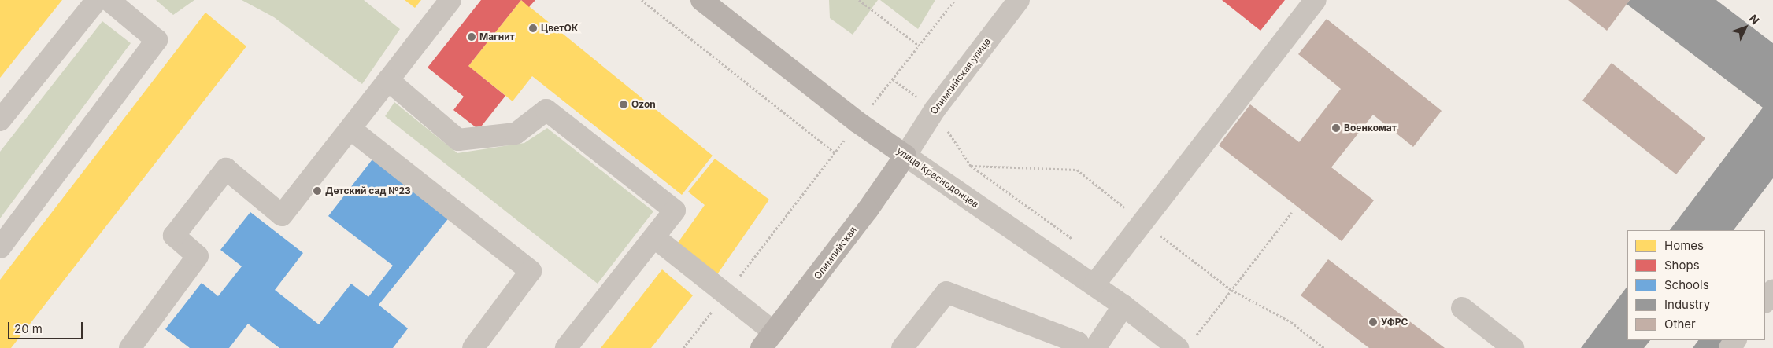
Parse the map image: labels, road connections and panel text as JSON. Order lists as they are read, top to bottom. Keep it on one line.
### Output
{"streets":{"main road":["улица Краснодонцев","Олимпийская"],"street":["Олимпийская улица"]},"crossings":[["Олимпийская улица","улица Краснодонцев"],["Олимпийская улица","Олимпийская"],["улица Краснодонцев","Олимпийская"]],"places":["ЦветОК","Магнит","Ozon","Военкомат","Детский сад №23","УФРС"],"legend":["Homes","Shops","Schools","Industry","Other"],"scale_bar":"20 m","north":"top right"}
